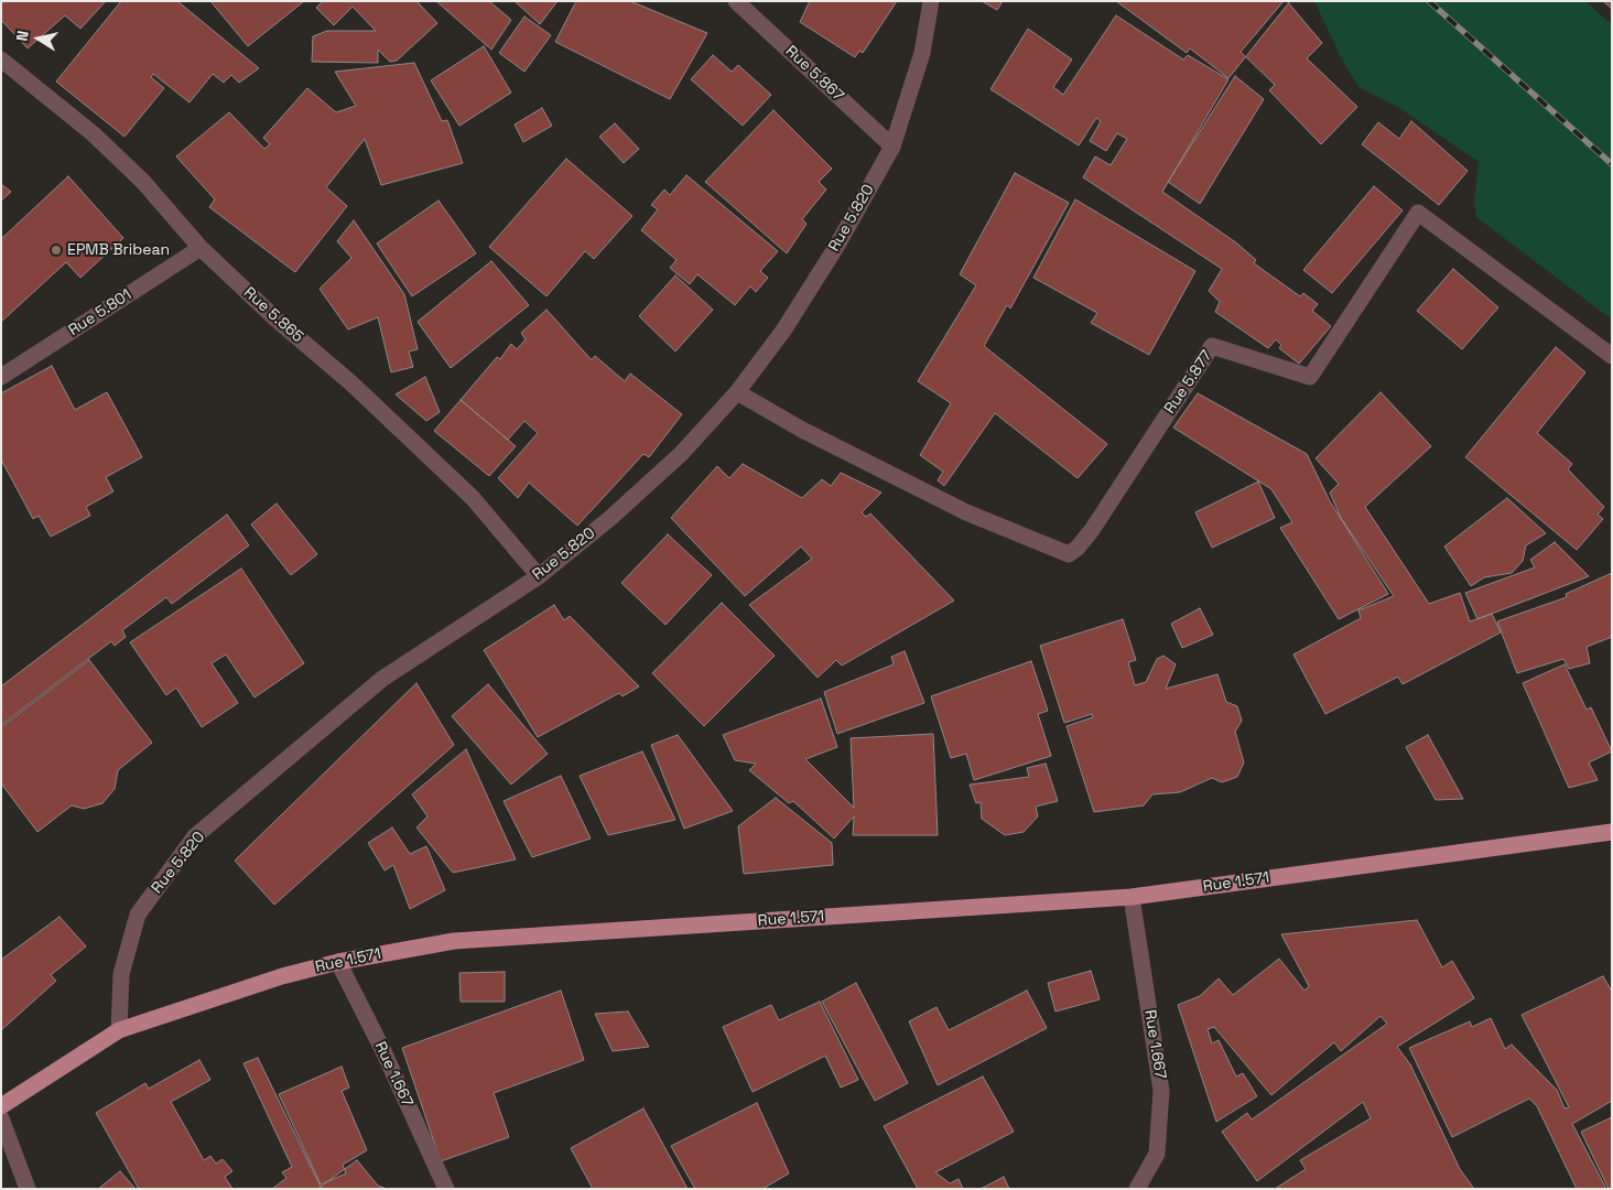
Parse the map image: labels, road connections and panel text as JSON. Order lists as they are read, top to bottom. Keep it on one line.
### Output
{"streets":{"main road":["Rue 1.571"],"street":["Rue 5.867","Rue 5.820","Rue 5.801","Rue 5.865","Rue 5.877","Rue 1.667"]},"crossings":[["Rue 5.867","Rue 5.820"],["Rue 5.820","Rue 5.865"],["Rue 5.820","Rue 5.877"],["Rue 5.820","Rue 1.571"],["Rue 5.801","Rue 5.865"],["Rue 1.571","Rue 1.667"]],"places":["EPMB Bribean"],"north":"left"}
